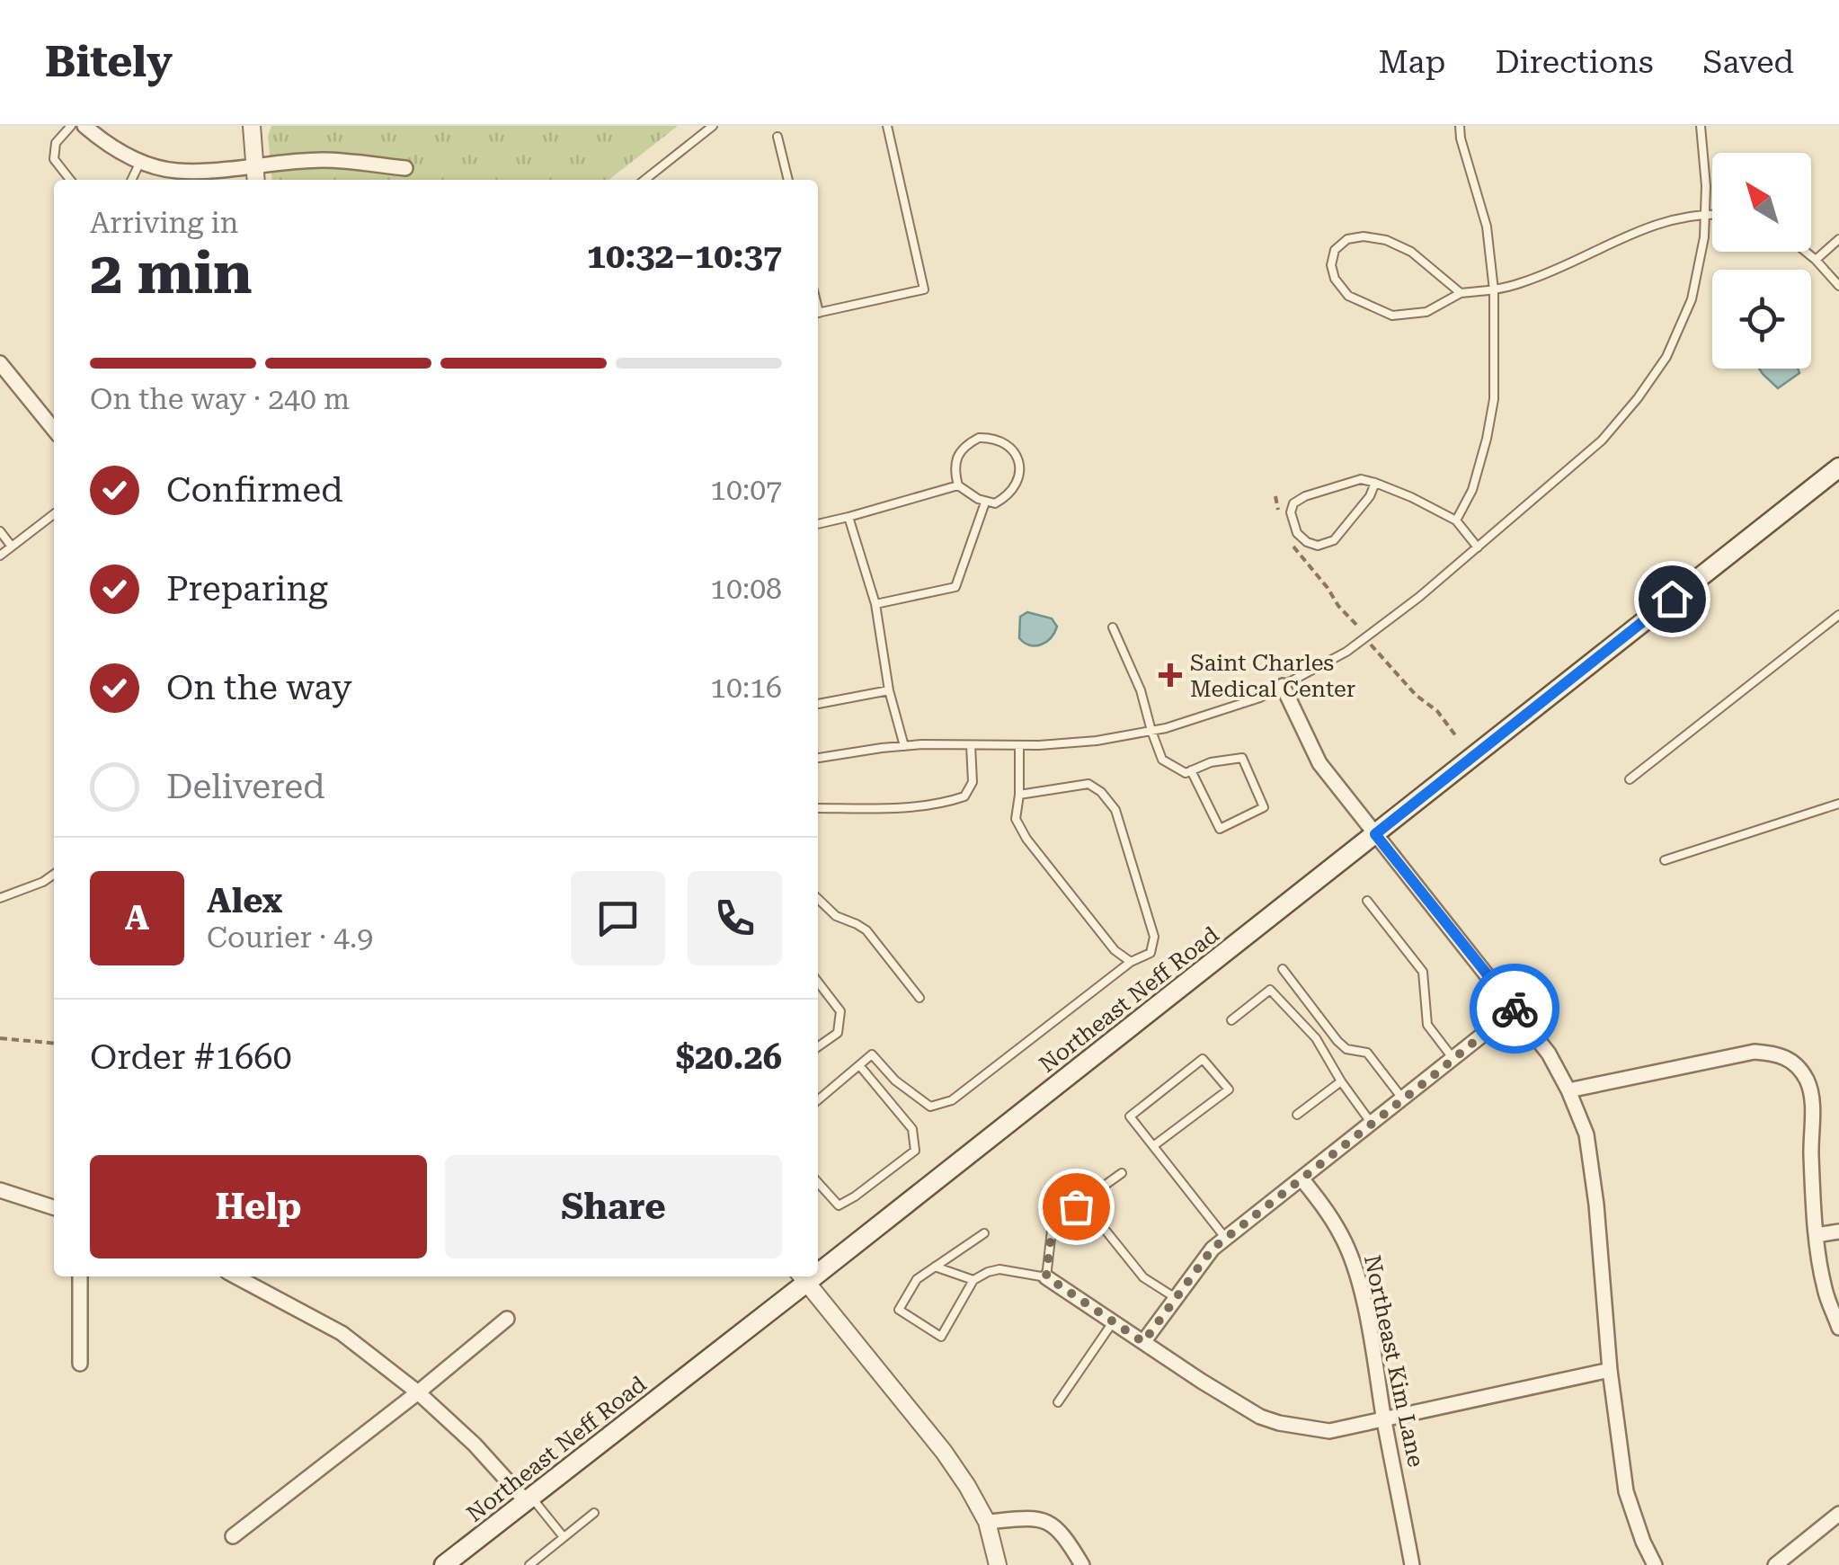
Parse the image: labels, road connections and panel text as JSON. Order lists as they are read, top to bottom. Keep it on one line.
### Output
{"streets":{"main road":["Northeast Neff Road"],"street":["Northeast Kim Lane"]},"places":{"health":["Saint Charles Medical Center"]},"north":"top left","page":{"header":"Bitely","nav":["Map","Directions","Saved"],"heading":["2 min","Arriving in","10:32–10:37"],"panel":["Alex","Courier · 4.9","Order #1660","$20.26"],"bar":"On the way · 240 m","list":[["Confirmed","10:07"],["Preparing","10:08"],["On the way","10:16"],"Delivered"],"round":"A","buttons":["Help","Share"]}}
